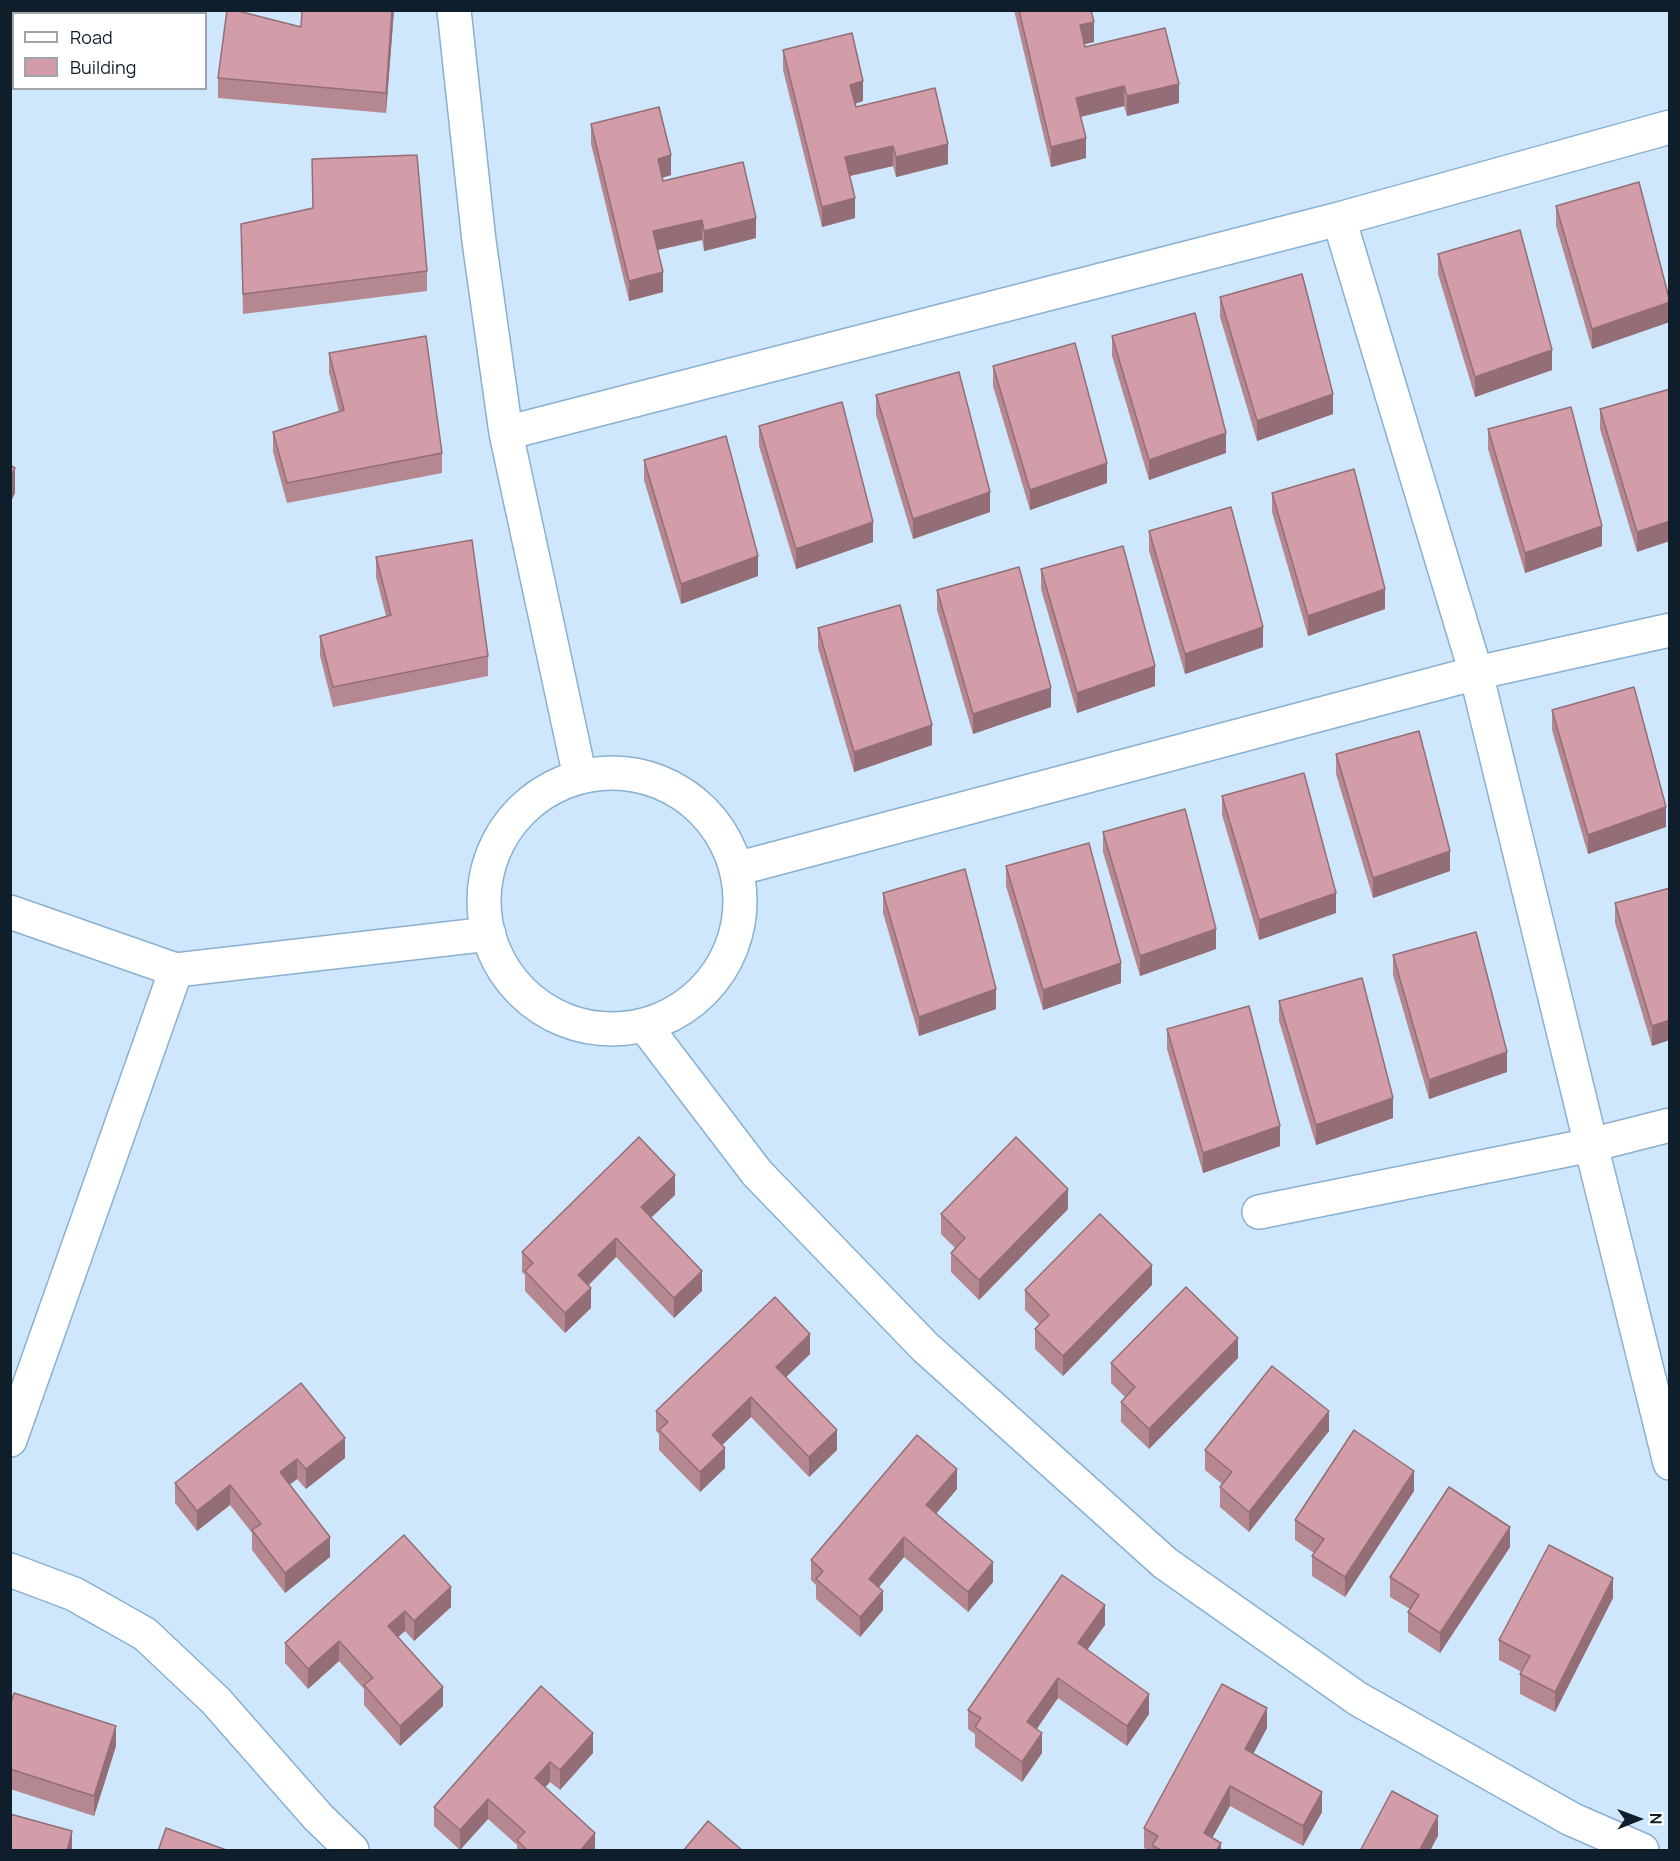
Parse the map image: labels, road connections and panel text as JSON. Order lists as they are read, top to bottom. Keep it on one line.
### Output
{"legend":["Road","Building"],"north":"right"}
